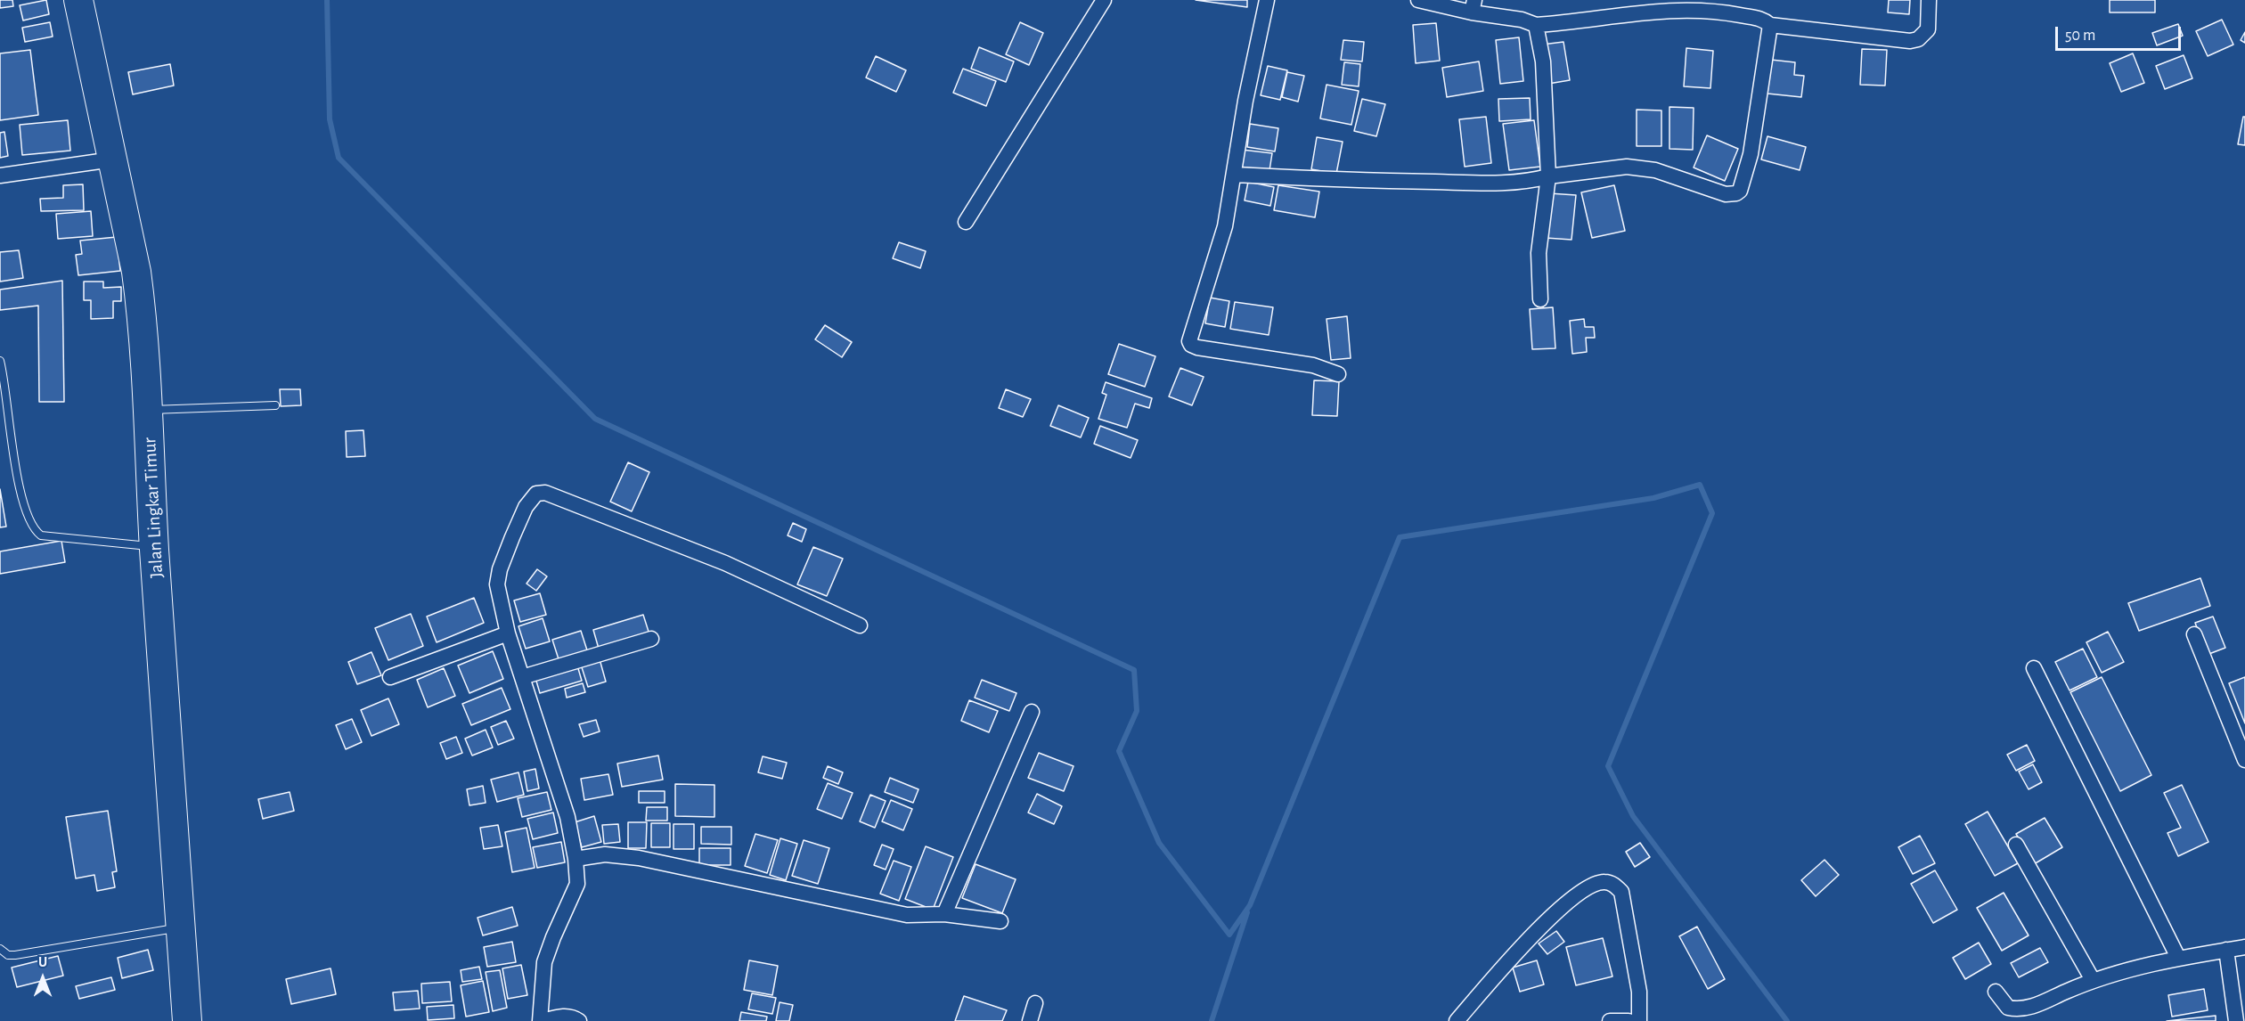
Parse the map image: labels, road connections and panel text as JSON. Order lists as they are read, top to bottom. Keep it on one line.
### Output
{"streets":{"highway":["Jalan Lingkar Timur"]},"scale_bar":"50 m","north":"top"}
